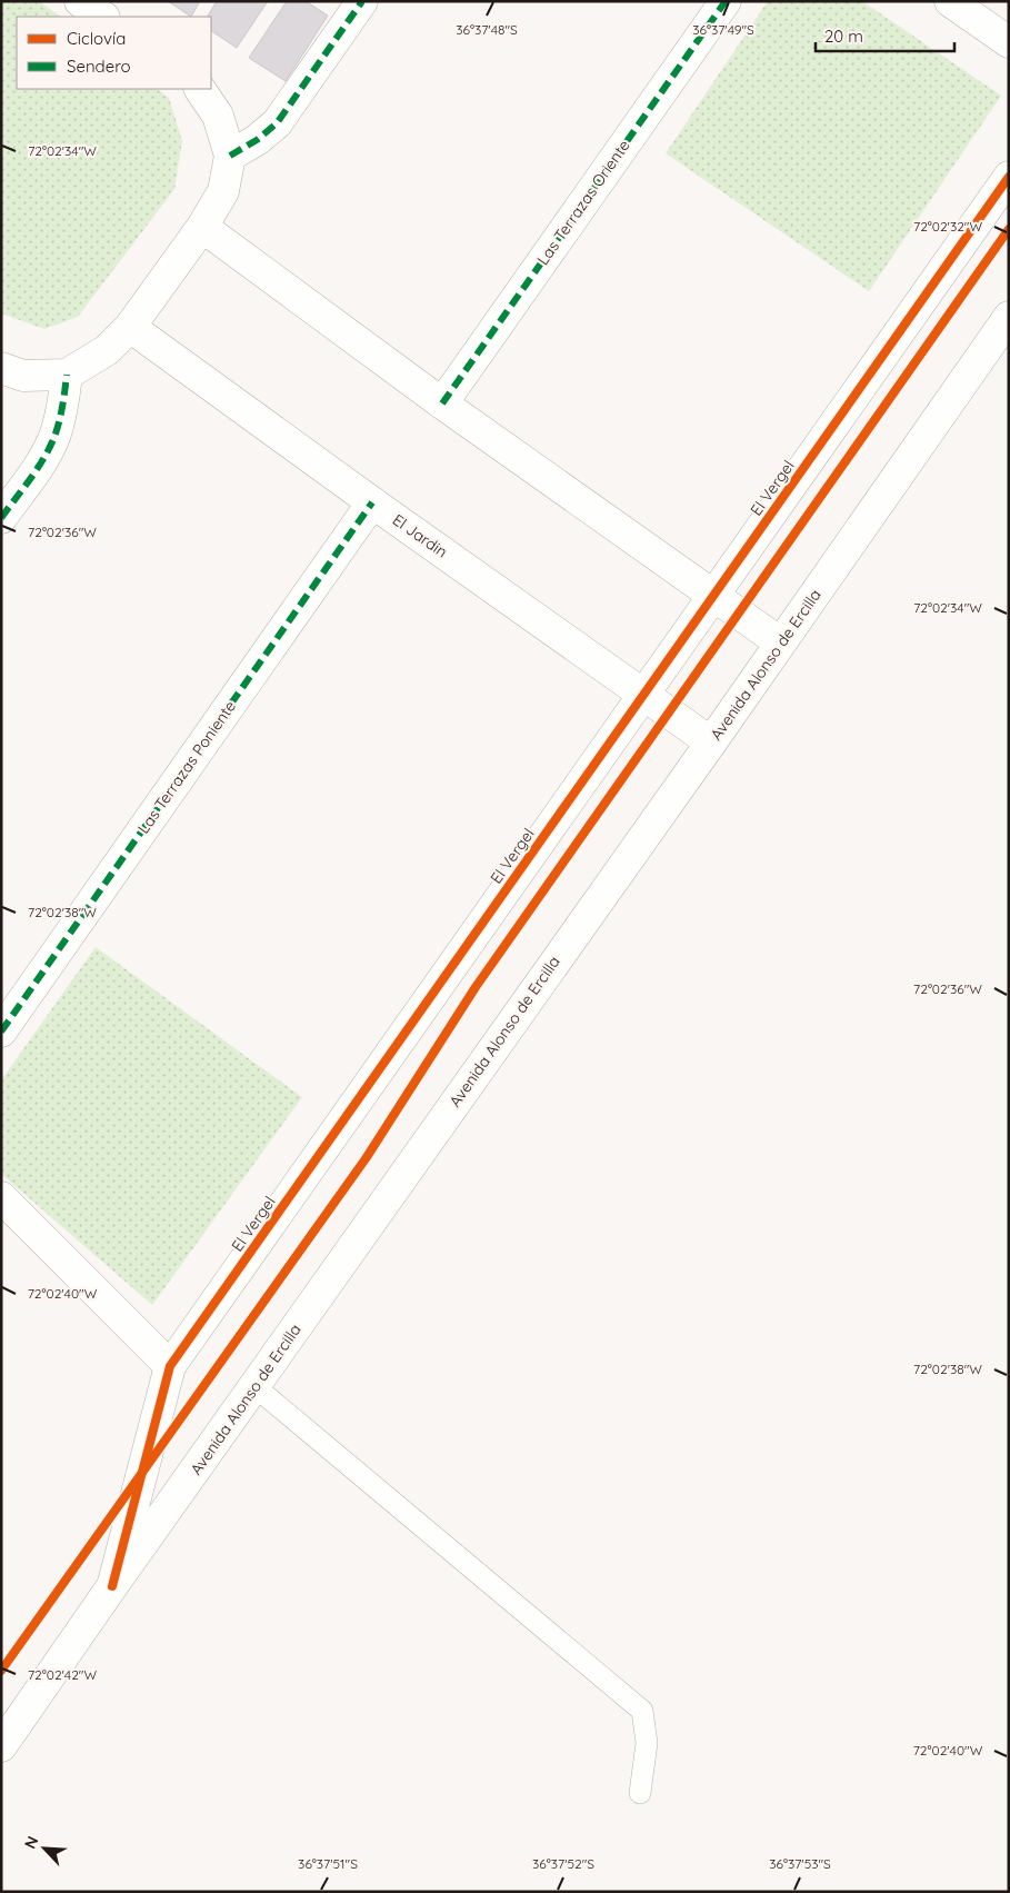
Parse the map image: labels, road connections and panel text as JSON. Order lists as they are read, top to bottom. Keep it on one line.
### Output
{"streets":{"street":["Las Terrazas Oriente","El Vergel","El Jardin","Avenida Alonso de Ercilla","Las Terrazas Poniente"]},"crossings":[["El Vergel","El Jardin"],["El Vergel","Avenida Alonso de Ercilla"],["El Jardin","Avenida Alonso de Ercilla"],["El Jardin","Las Terrazas Poniente"]],"legend":["Ciclovía","Sendero"],"scale_bar":"20 m","north":"top left","coordinates":["36°37'48\"S","36°37'49\"S","72°02'34\"W","72°02'32\"W","72°02'36\"W","72°02'38\"W","72°02'40\"W","72°02'42\"W","36°37'51\"S","36°37'52\"S","36°37'53\"S"]}
